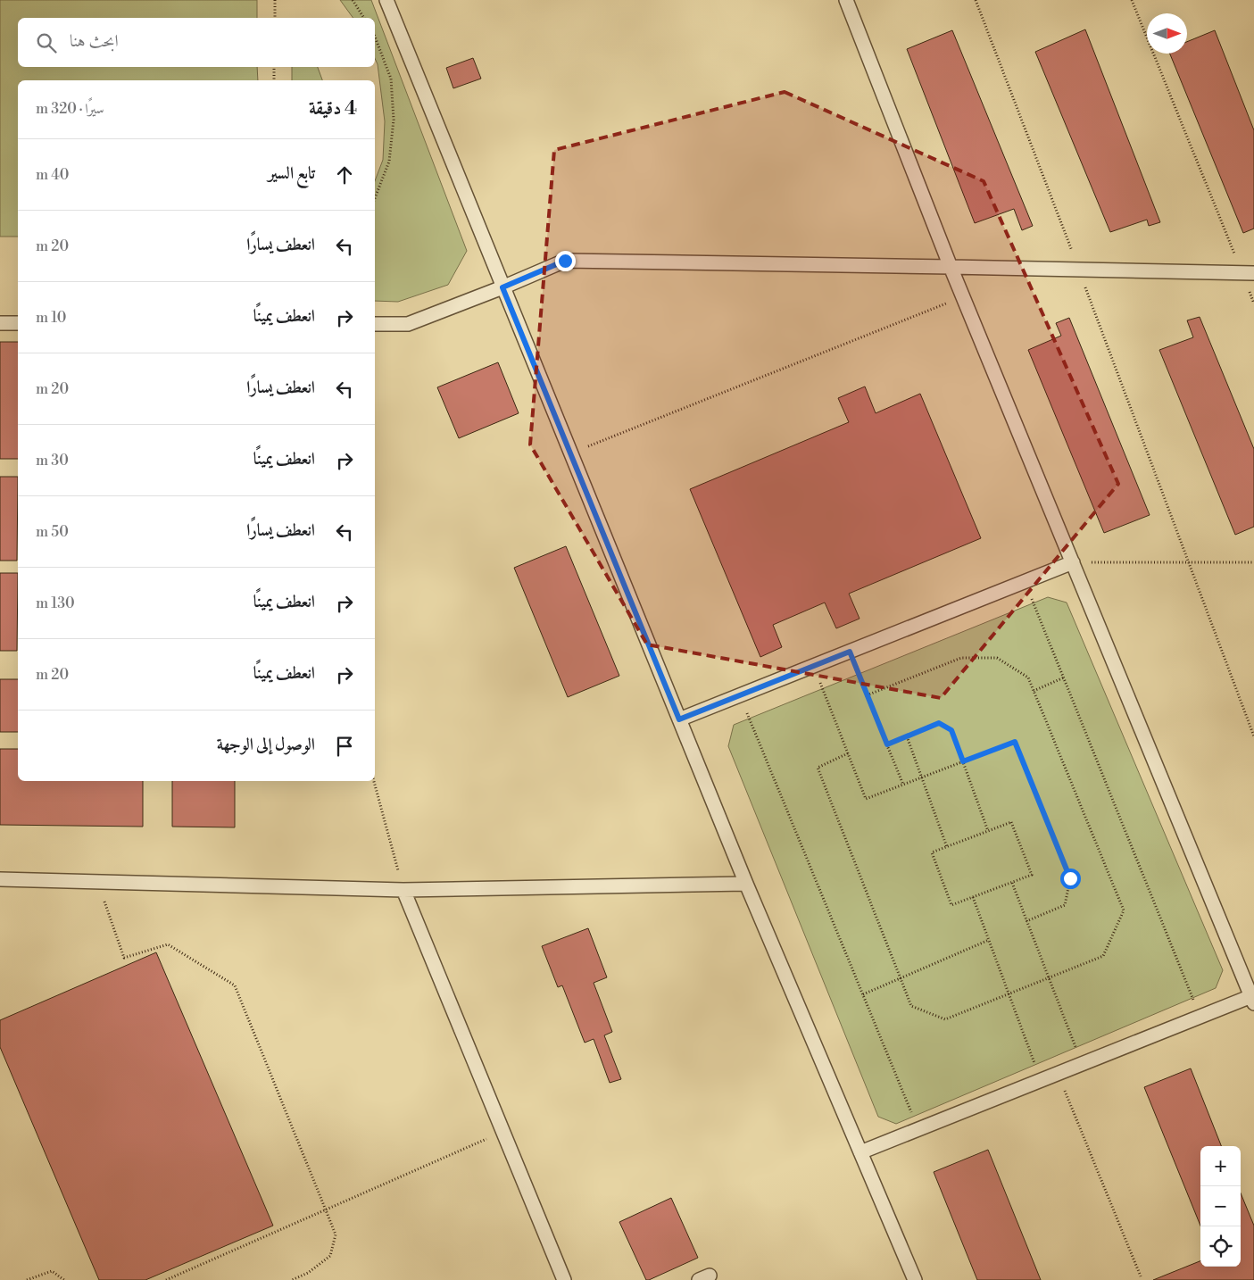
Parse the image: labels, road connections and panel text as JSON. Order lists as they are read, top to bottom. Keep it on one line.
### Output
{"north":"right","page":{"search":"ابحث هنا","heading":["4 دقيقة","سيرًا · 320 m"],"list":[["تابع السير","40 m"],["انعطف يسارًا","20 m"],["انعطف يمينًا","10 m"],["انعطف يسارًا","20 m"],["انعطف يمينًا","30 m"],["انعطف يسارًا","50 m"],["انعطف يمينًا","130 m"],["انعطف يمينًا","20 m"],"الوصول إلى الوجهة"],"map_buttons":["+","−"]}}
